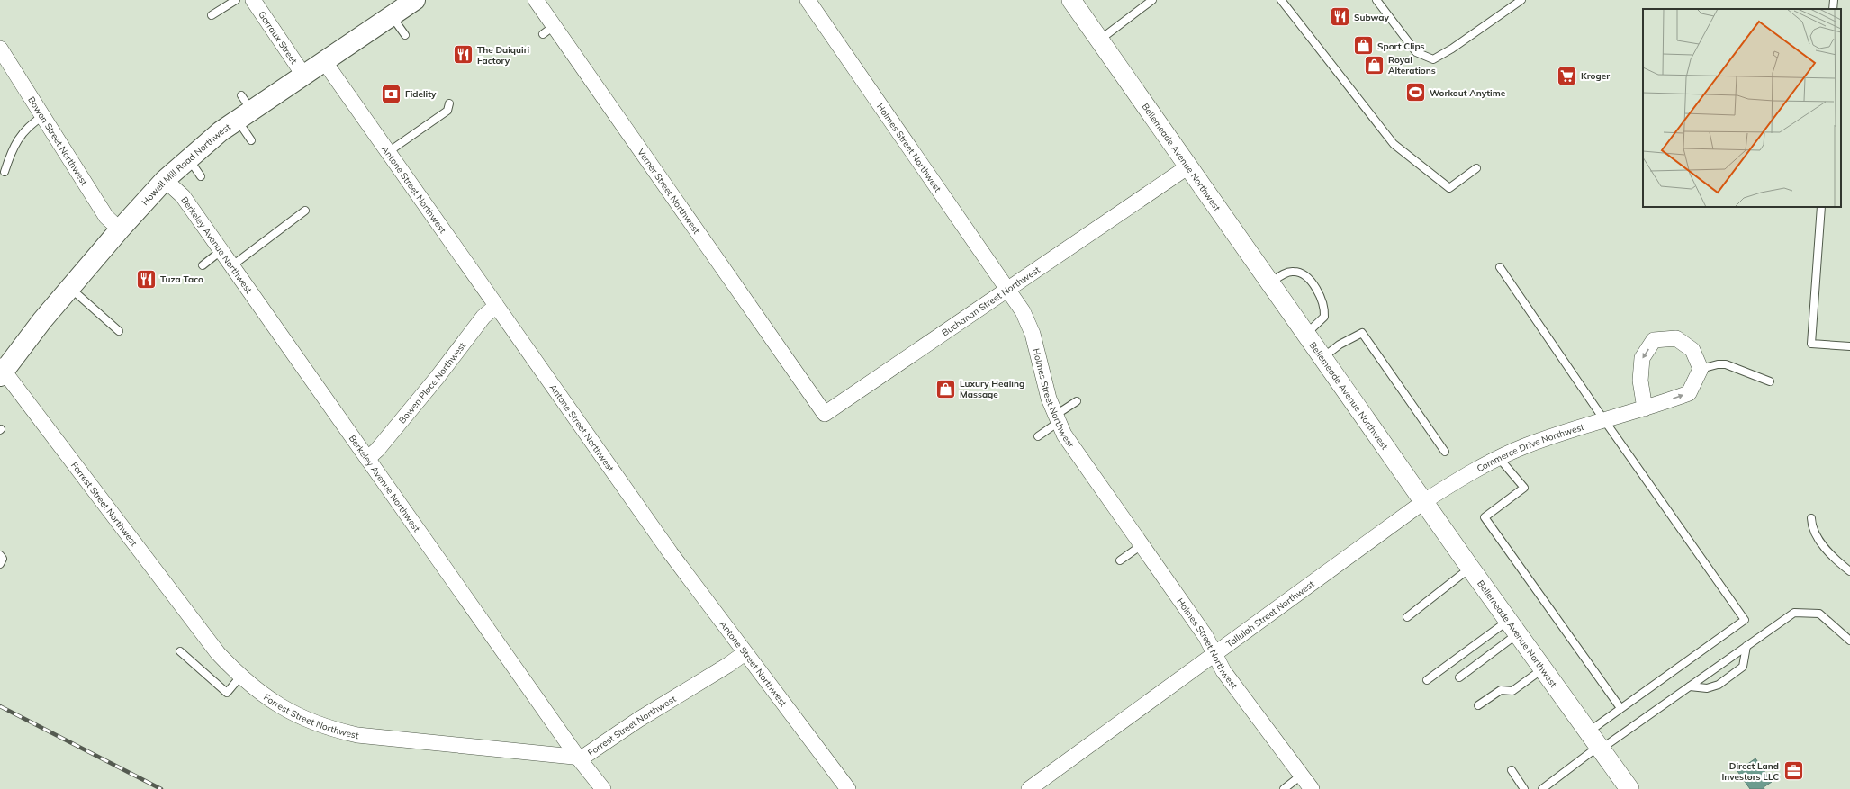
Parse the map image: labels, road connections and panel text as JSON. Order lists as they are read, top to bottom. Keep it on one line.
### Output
{"streets":{"main road":["Howell Mill Road Northwest"],"street":["Garraux Street","Bowen Street Northwest","Holmes Street Northwest","Bellemeade Avenue Northwest","Antone Street Northwest","Verner Street Northwest","Berkeley Avenue Northwest","Buchanan Street Northwest","Bowen Place Northwest","Commerce Drive Northwest","Forrest Street Northwest","Tallulah Street Northwest"]},"crossings":[["Garraux Street","Howell Mill Road Northwest"],["Bowen Street Northwest","Howell Mill Road Northwest"],["Holmes Street Northwest","Buchanan Street Northwest"],["Holmes Street Northwest","Tallulah Street Northwest"],["Bellemeade Avenue Northwest","Buchanan Street Northwest"],["Bellemeade Avenue Northwest","Commerce Drive Northwest"],["Bellemeade Avenue Northwest","Tallulah Street Northwest"],["Howell Mill Road Northwest","Antone Street Northwest"],["Howell Mill Road Northwest","Berkeley Avenue Northwest"],["Howell Mill Road Northwest","Forrest Street Northwest"],["Antone Street Northwest","Bowen Place Northwest"],["Antone Street Northwest","Forrest Street Northwest"],["Verner Street Northwest","Buchanan Street Northwest"],["Berkeley Avenue Northwest","Bowen Place Northwest"],["Berkeley Avenue Northwest","Forrest Street Northwest"],["Commerce Drive Northwest","Tallulah Street Northwest"]],"places":{"restaurant":["Subway","The Daiquiri Factory","Tuza Taco"],"shop":["Sport Clips","Royal Alterations","Luxury Healing Massage"],"supermarket":["Kroger"],"sports":["Workout Anytime"],"bank":["Fidelity"],"office":["Direct Land Investors LLC"]}}
